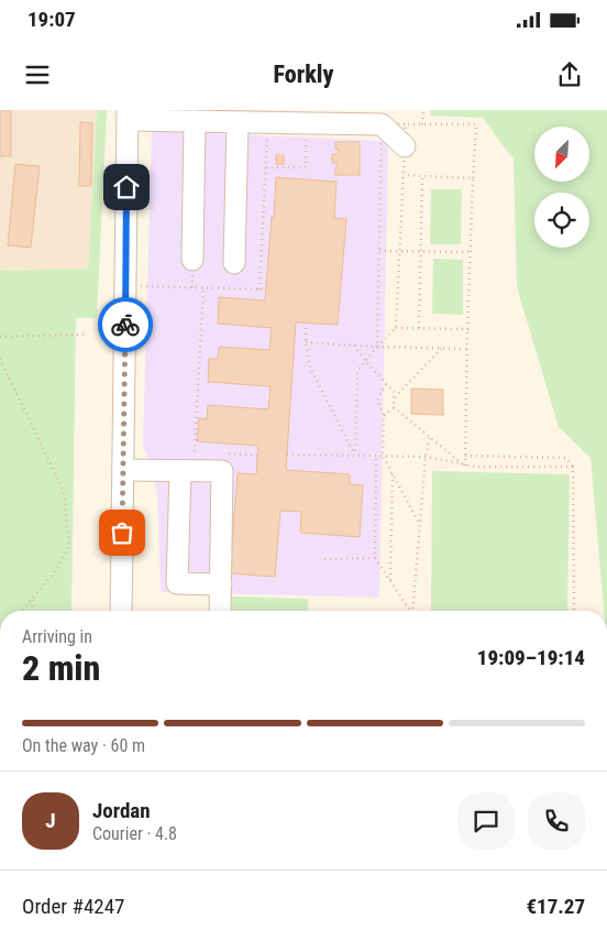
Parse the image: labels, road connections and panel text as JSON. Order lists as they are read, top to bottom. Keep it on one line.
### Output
{"north":"bottom left","page":{"status":"19:07","header":"Forkly","heading":["2 min","Arriving in","19:09–19:14"],"panel":["Jordan","Courier · 4.8","Order #4247","€17.27"],"bar":"On the way · 60 m","round":"J"}}
